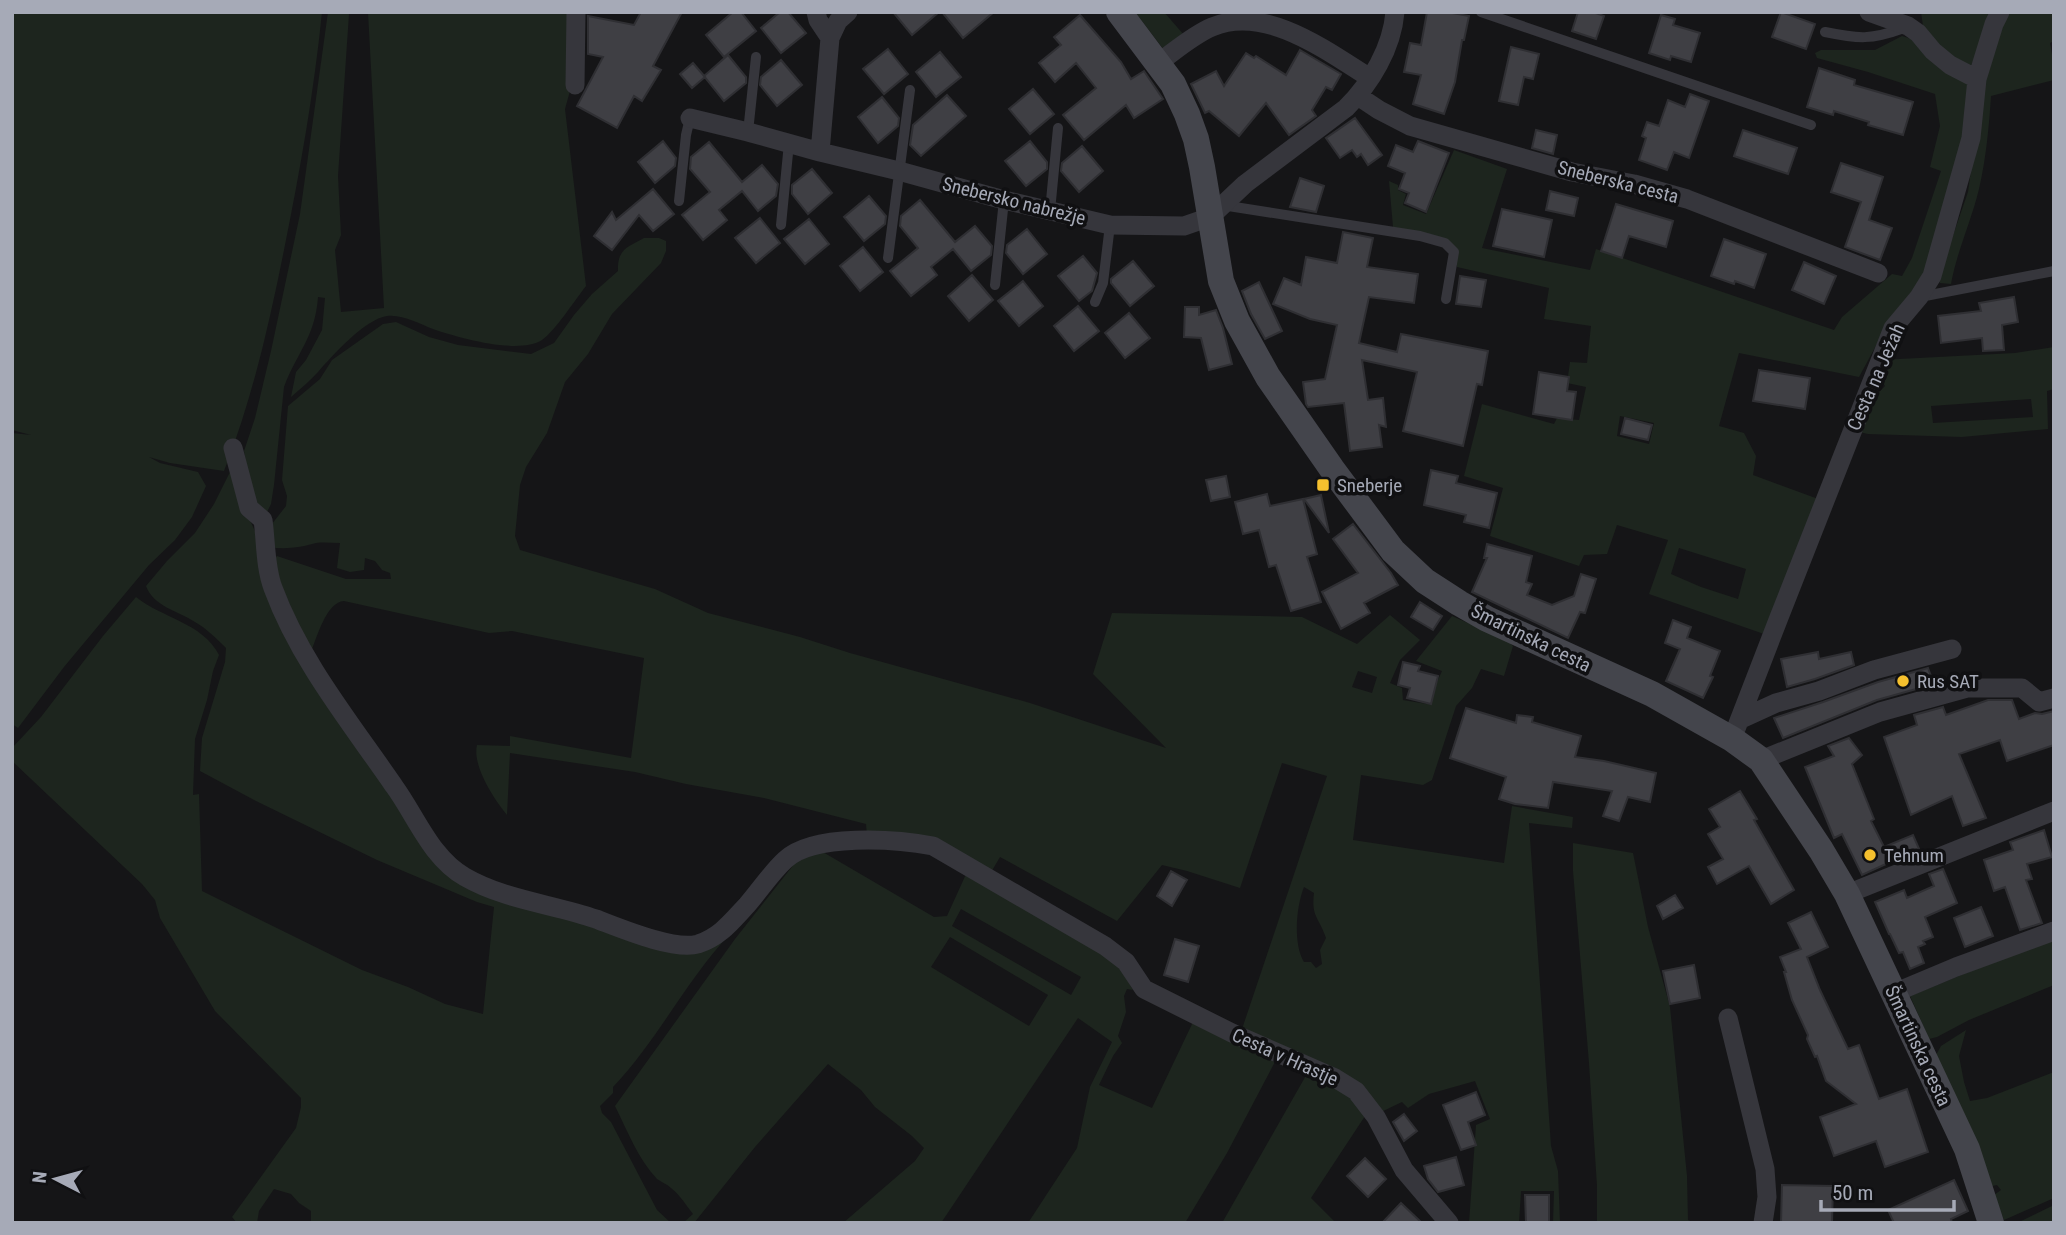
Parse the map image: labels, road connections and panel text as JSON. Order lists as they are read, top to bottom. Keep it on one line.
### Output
{"streets":{"main road":["Šmartinska cesta"],"street":["Sneberska cesta","Snebersko nabrežje","Cesta na Ježah","Cesta v Hrastje"]},"crossings":[["Snebersko nabrežje","Šmartinska cesta"],["Cesta na Ježah","Šmartinska cesta"]],"places":{"transit":["Sneberje"],"other":["Rus SAT","Tehnum"]},"scale_bar":"50 m","north":"left"}
